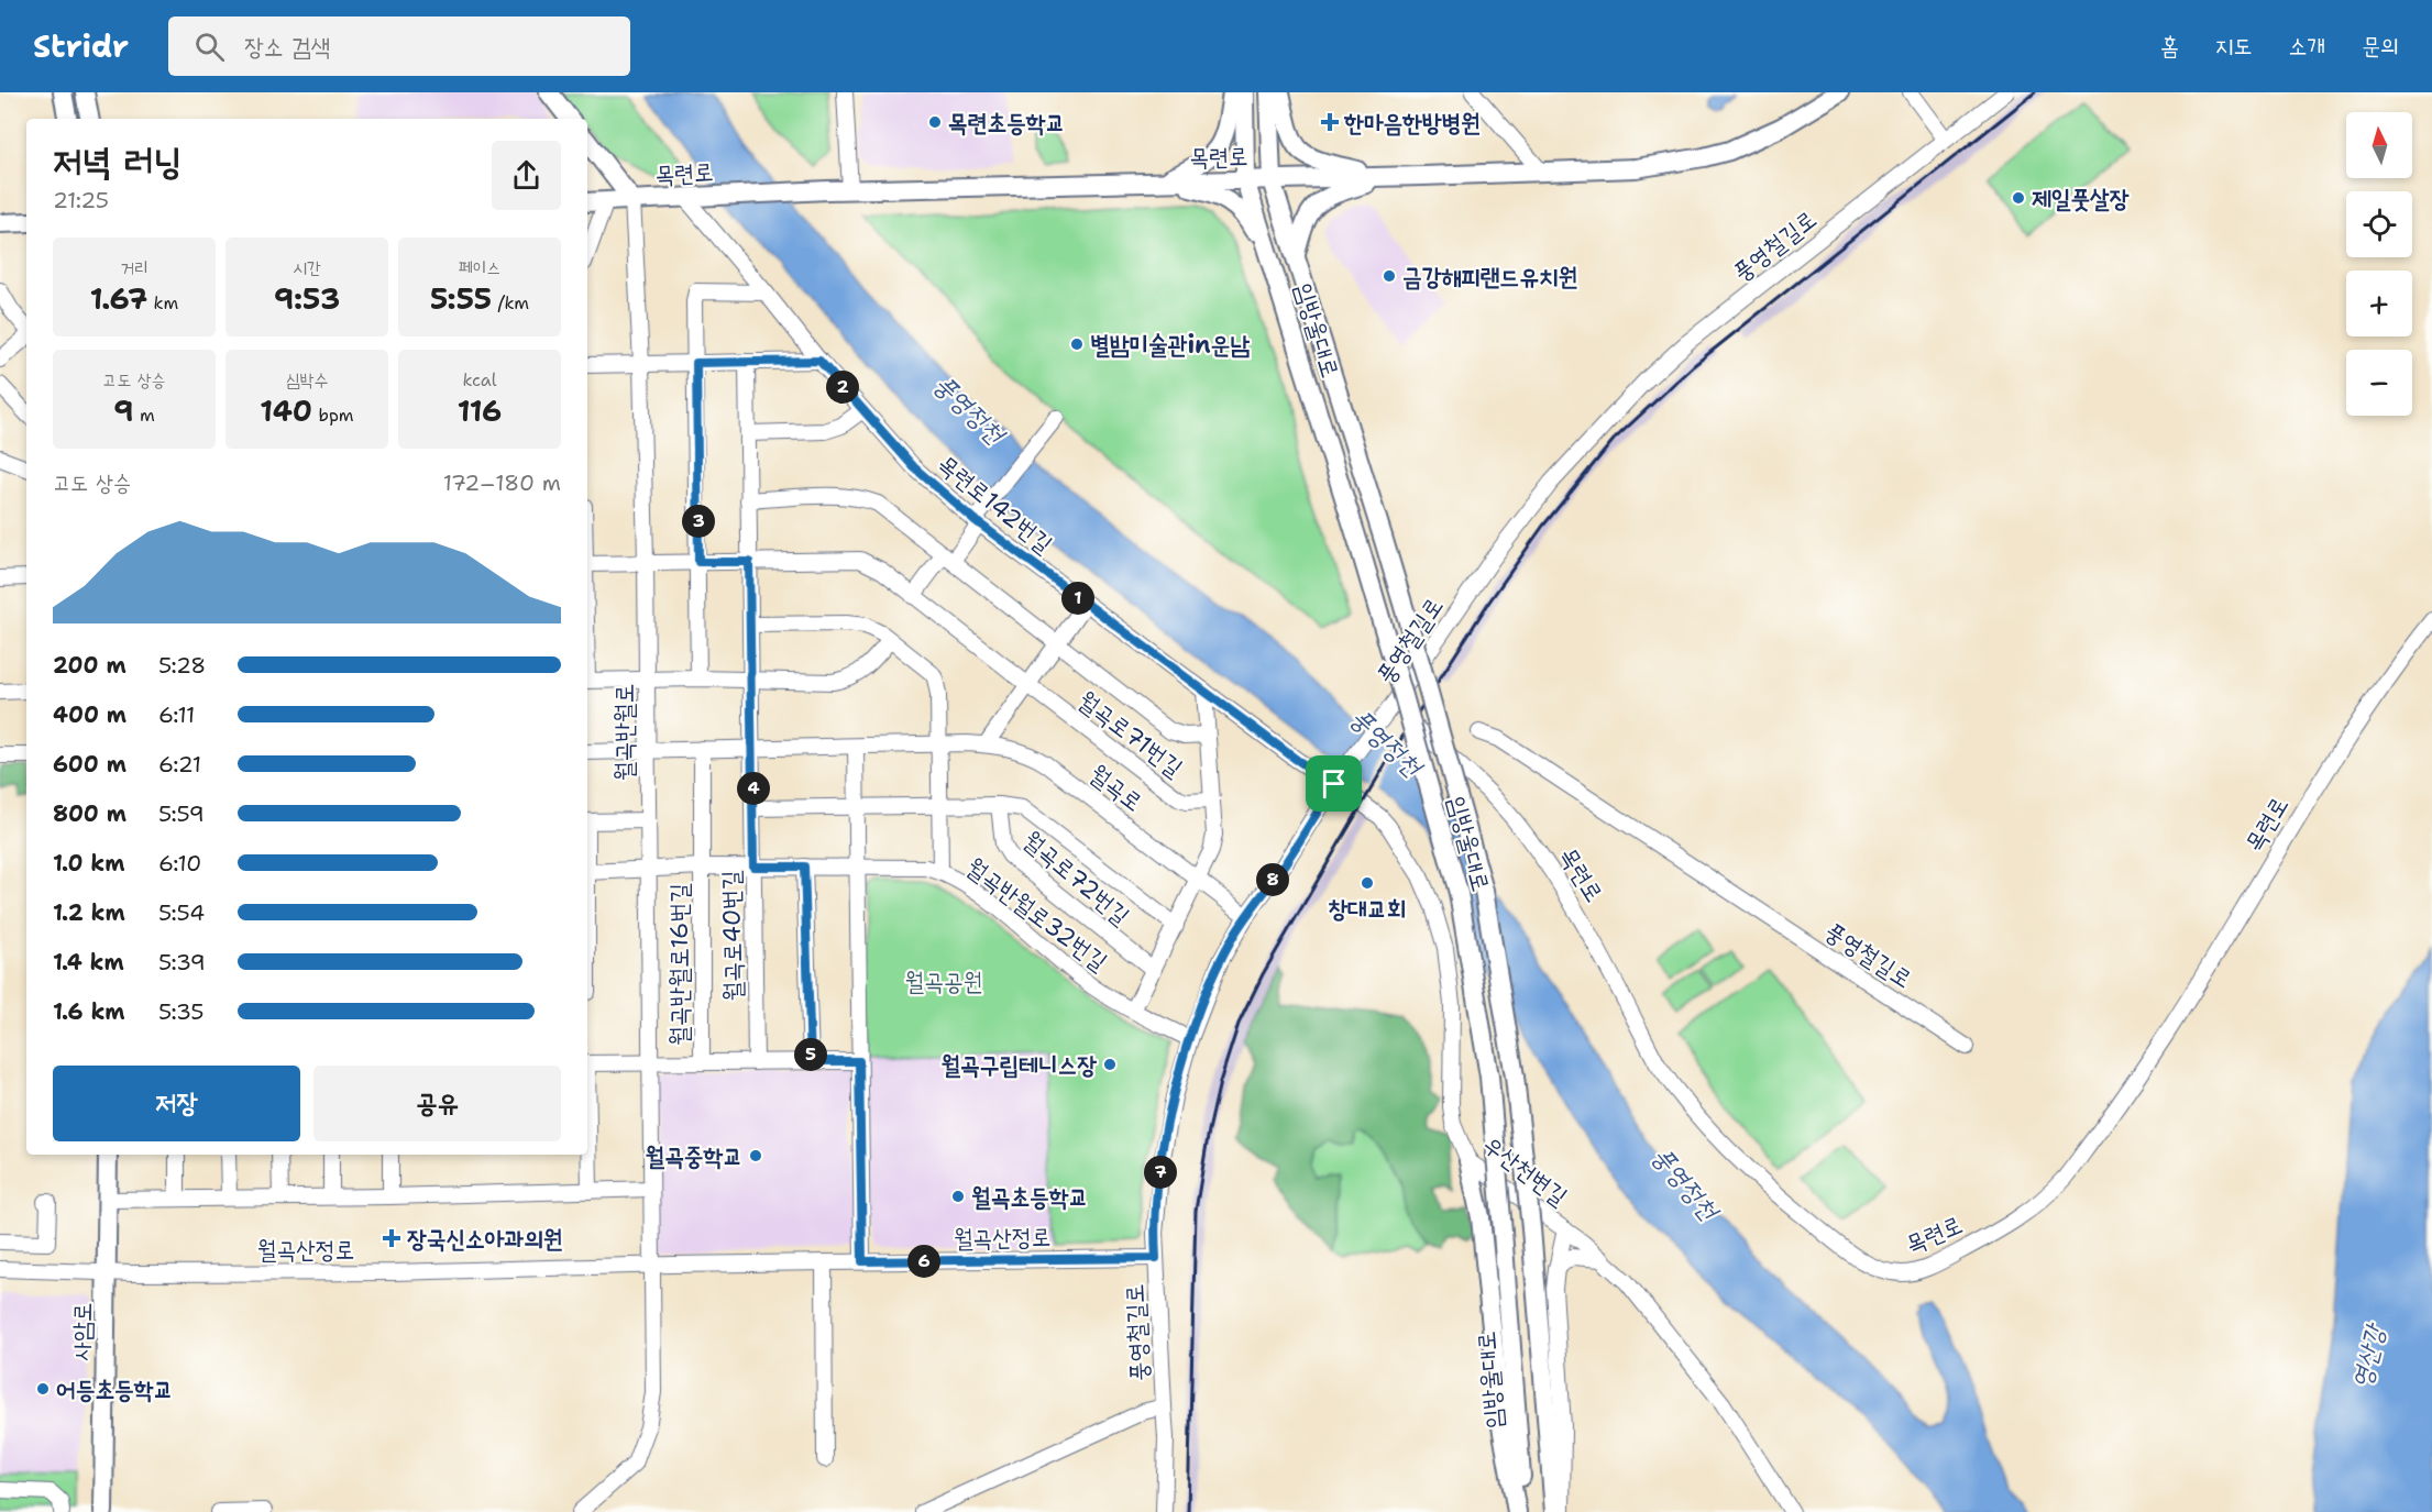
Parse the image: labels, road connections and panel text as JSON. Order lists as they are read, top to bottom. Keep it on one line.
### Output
{"streets":{"main road":["목련로","임방울대로","사암로"],"street":["풍영철길로","목련로142번길","월곡반월로","월곡로71번길","월곡로","월곡로72번길","월곡반월로32번길","월곡로40번길","월곡반월로16번길","우산천변길","월곡산정로"]},"crossings":[["목련로","풍영철길로"],["목련로","임방울대로"],["목련로","목련로142번길"],["목련로","월곡반월로"],["풍영철길로","목련로142번길"],["풍영철길로","월곡로"],["풍영철길로","월곡반월로32번길"],["풍영철길로","우산천변길"],["풍영철길로","월곡산정로"],["목련로142번길","월곡로71번길"],["목련로142번길","우산천변길"],["월곡반월로","월곡로71번길"],["월곡반월로","월곡로"],["월곡반월로","월곡반월로32번길"],["월곡반월로","월곡반월로16번길"],["월곡반월로","월곡산정로"],["월곡로71번길","월곡로"],["월곡로71번길","월곡로40번길"],["월곡로","월곡로40번길"],["월곡반월로32번길","월곡로40번길"],["월곡반월로32번길","월곡반월로16번길"],["월곡로40번길","월곡반월로16번길"],["월곡산정로","사암로"]],"water":["풍영정천","영산강"],"parks":["월곡공원"],"places":{"other":["목련초등학교","제일풋살장","금강해피랜드유치원","별밤미술관in운남","창대교회","월곡구립테니스장","월곡중학교","월곡초등학교","어등초등학교"],"health":["한마음한방병원","장국신소아과의원"]},"north":"top","page":{"header":"Stridr","search":"장소 검색","nav":["홈","지도","소개","문의"],"map_buttons":["+","−"],"heading":["저녁 러닝","21:25"],"stats":[["거리","1.67 km"],["시간","9:53"],["페이스","5:55 /km"],["고도 상승","9 m"],["심박수","140 bpm"],["kcal","116"]],"pins":["2","3","1","4","8","5","7","6"],"chart":["고도 상승","172–180 m"],"list":[{"name":"200 m","note":"5:28"},{"name":"400 m","note":"6:11"},{"name":"600 m","note":"6:21"},{"name":"800 m","note":"5:59"},{"name":"1.0 km","note":"6:10"},{"name":"1.2 km","note":"5:54"},{"name":"1.4 km","note":"5:39"},{"name":"1.6 km","note":"5:35"}],"buttons":["저장","공유"]}}
